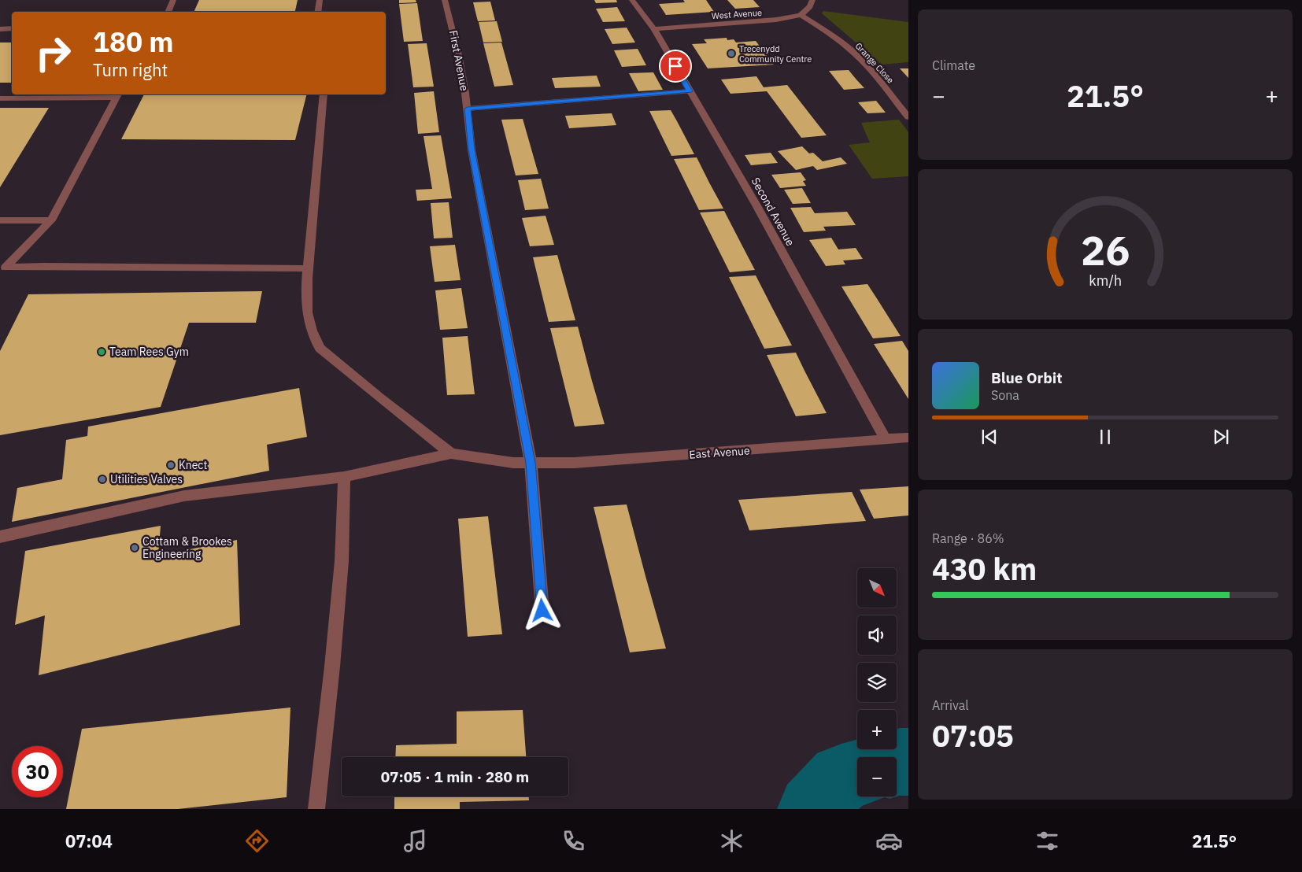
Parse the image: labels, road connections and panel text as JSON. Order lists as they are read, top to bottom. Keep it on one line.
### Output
{"streets":{"street":["West Avenue","First Avenue","Grange Close","Second Avenue","East Avenue"]},"crossings":[["West Avenue","Grange Close"],["West Avenue","Second Avenue"],["First Avenue","East Avenue"],["Second Avenue","East Avenue"]],"places":["Trecenydd Community Centre","Team Rees Gym","Knect","Utilities Valves","Cottam & Brookes Engineering"],"north":"bottom right","page":{"tile":["Climate",["Range · 86%","430 km"],["Arrival","07:05"]],"turn":["180 m","Turn right"],"heat":["−","21.5°","+"],"song":["Blue Orbit","Sona"],"map_buttons":["+","−"],"limit":"30","trip":"07:05 · 1 min · 280 m","tabs":["07:04","21.5°"],"gauge":["26","km/h"]}}
